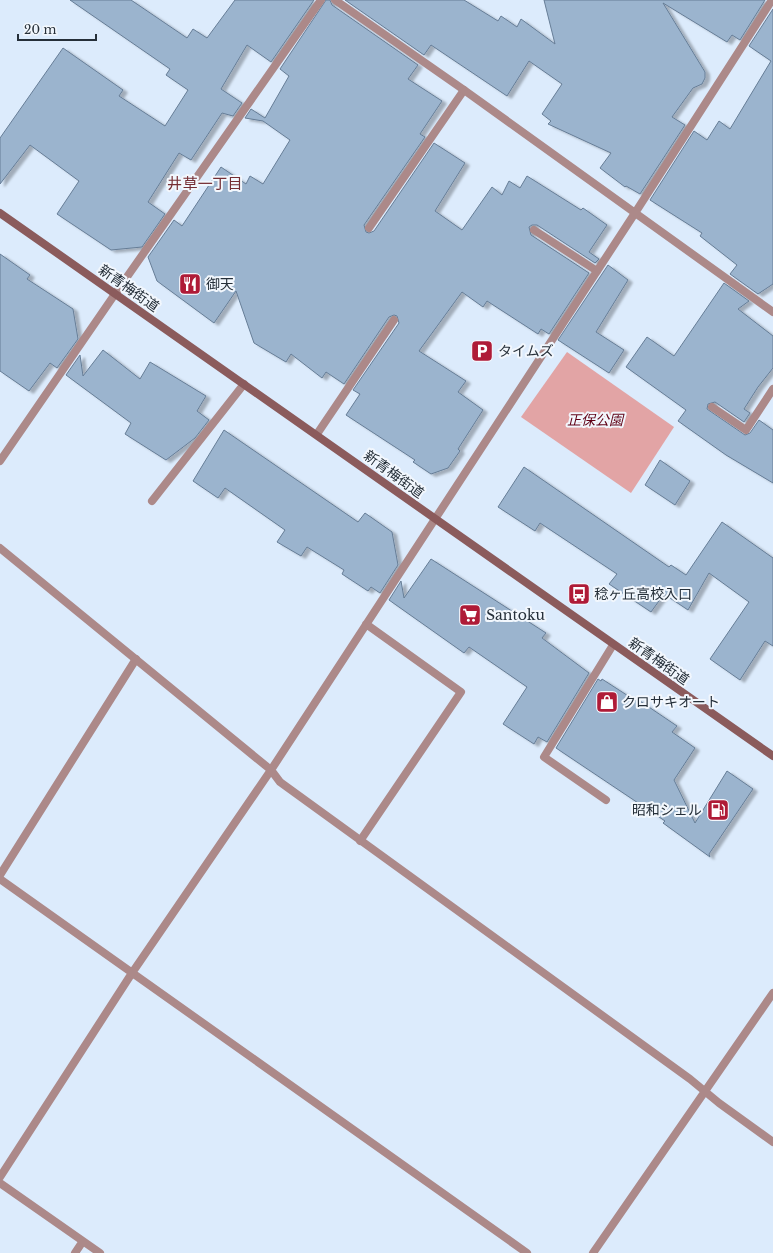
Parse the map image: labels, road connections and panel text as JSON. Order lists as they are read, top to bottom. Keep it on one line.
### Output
{"streets":{"main road":["新青梅街道"]},"districts":["井草一丁目"],"parks":["正保公園"],"places":{"restaurant":["御天"],"parking":["タイムズ"],"bus stop":["稔ヶ丘高校入口"],"supermarket":["Santoku"],"shop":["クロサキオート"],"fuel station":["昭和シェル"]},"scale_bar":"20 m"}
